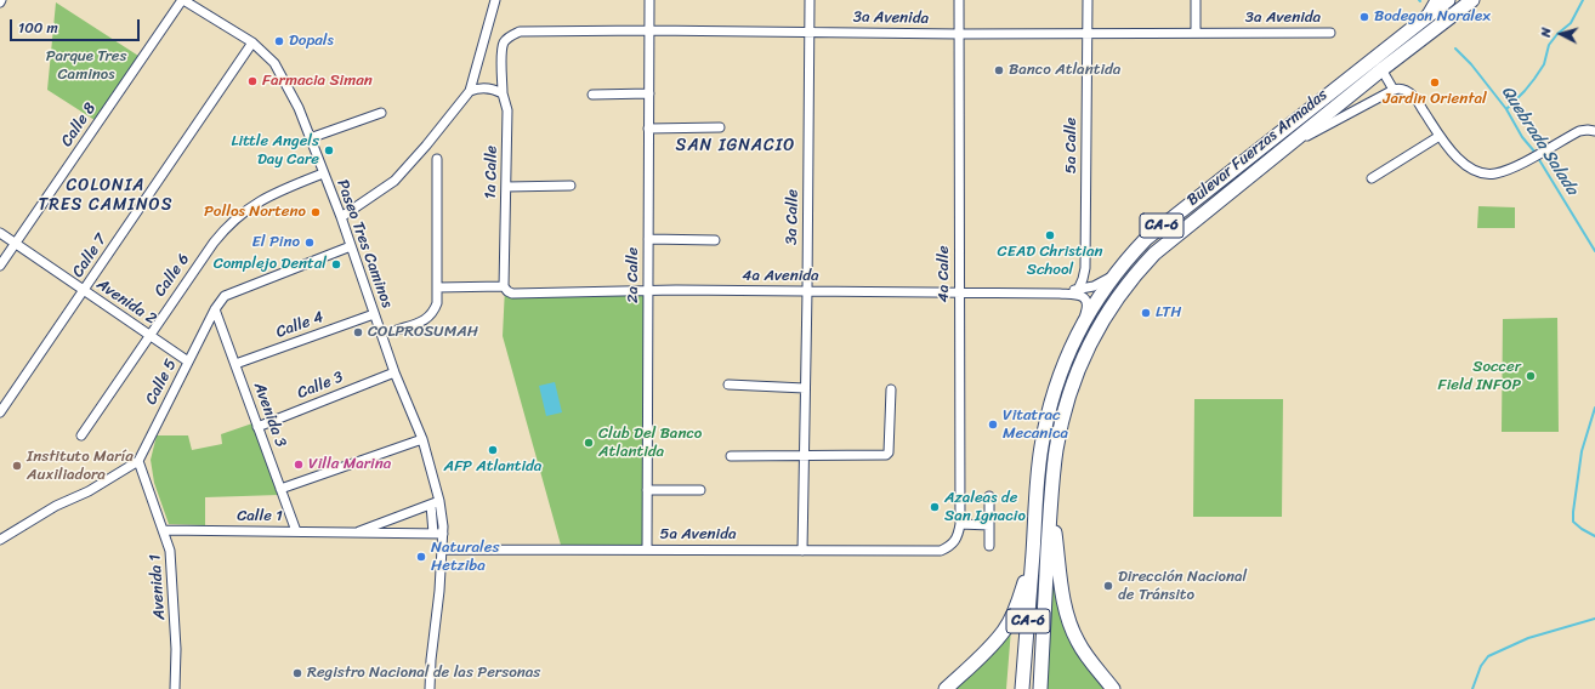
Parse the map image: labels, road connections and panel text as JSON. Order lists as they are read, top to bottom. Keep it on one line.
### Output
{"streets":{"highway":["Bulevar Fuerzas Armadas","CA-6"],"street":["3a Avenida","Calle 8","5a Calle","1a Calle","3a Calle","Paseo Tres Caminos","Calle 7","4a Calle","Calle 6","2a Calle","4a Avenida","Avenida 2","Calle 4","Calle 5","Calle 3","Avenida 3","Calle 1","5a Avenida","Avenida 1"]},"crossings":[["3a Avenida","5a Calle"],["3a Avenida","1a Calle"],["3a Avenida","3a Calle"],["3a Avenida","4a Calle"],["3a Avenida","2a Calle"],["Calle 8","Paseo Tres Caminos"],["Calle 8","Avenida 2"],["5a Calle","4a Avenida"],["Bulevar Fuerzas Armadas","4a Avenida"],["1a Calle","4a Avenida"],["3a Calle","4a Avenida"],["3a Calle","5a Avenida"],["Paseo Tres Caminos","Calle 7"],["Paseo Tres Caminos","Calle 6"],["Paseo Tres Caminos","Calle 4"],["Paseo Tres Caminos","Calle 5"],["Paseo Tres Caminos","Calle 3"],["Paseo Tres Caminos","Calle 1"],["Paseo Tres Caminos","5a Avenida"],["Calle 7","Avenida 2"],["4a Calle","4a Avenida"],["4a Calle","5a Avenida"],["Calle 6","Avenida 2"],["2a Calle","4a Avenida"],["2a Calle","5a Avenida"],["Avenida 2","Calle 5"],["Calle 4","Avenida 3"],["Calle 5","Avenida 3"],["Calle 5","Avenida 1"],["Calle 3","Avenida 3"],["Avenida 3","Calle 1"],["Calle 1","Avenida 1"]],"districts":["SAN IGNACIO","COLONIA TRES CAMINOS"],"water":["Quebrada Salada"],"parks":["Parque Tres Caminos"],"places":["Bodegon Noralex","Dopals","Banco Atlantida","Farmacia Siman","Jardin Oriental","Little Angels Day Care","Pollos Norteno","CEAD Christian School","El Pino","Complejo Dental","LTH","COLPROSUMAH","Soccer Field INFOP","Vitatrac Mecanica","Club Del Banco Atlantida","AFP Atlantida","Villa Marina","Instituto María Auxiliadora","Azaleas de San Ignacio","Naturales Hetziba","Dirección Nacional de Tránsito","Registro Nacional de las Personas"],"scale_bar":"100 m","north":"left"}
